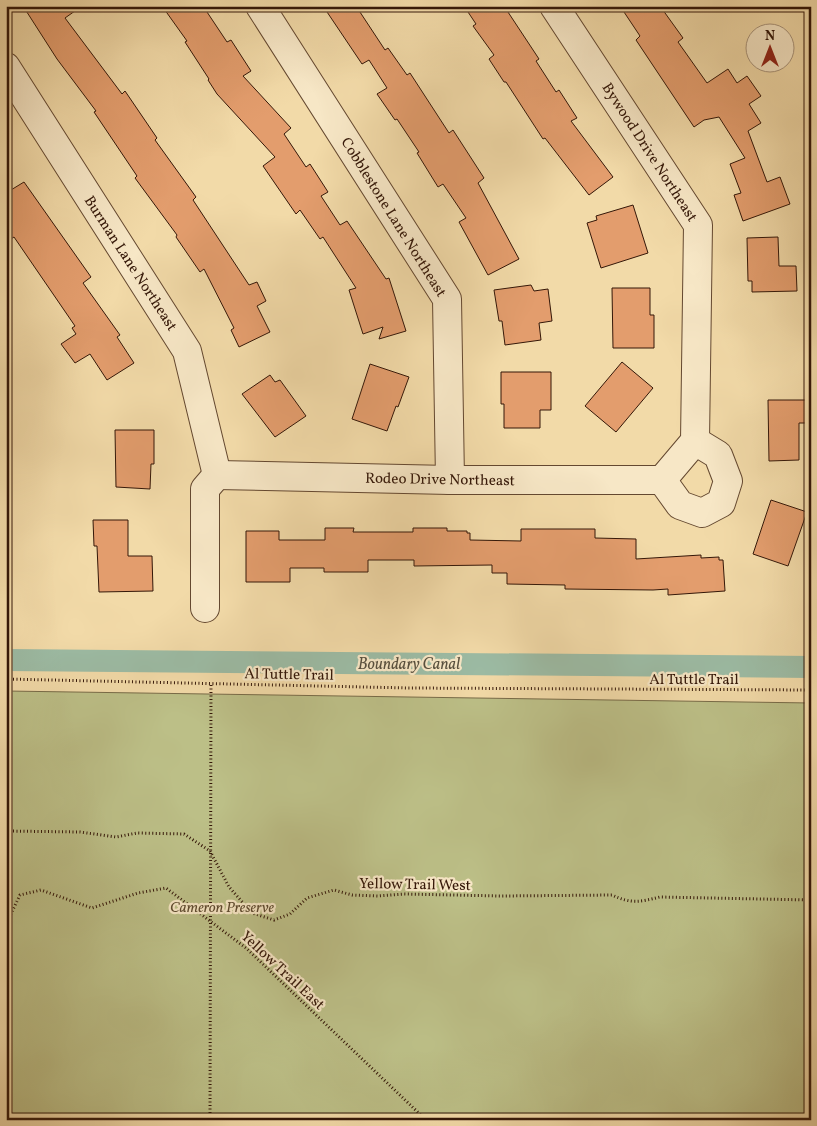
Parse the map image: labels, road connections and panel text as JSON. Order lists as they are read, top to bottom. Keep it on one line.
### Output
{"streets":{"street":["Bywood Drive Northeast","Cobblestone Lane Northeast","Burman Lane Northeast","Rodeo Drive Northeast"],"path":["Al Tuttle Trail","Yellow Trail West","Yellow Trail East"]},"crossings":[["Bywood Drive Northeast","Rodeo Drive Northeast"],["Cobblestone Lane Northeast","Rodeo Drive Northeast"],["Burman Lane Northeast","Rodeo Drive Northeast"]],"water":["Boundary Canal"],"parks":["Cameron Preserve"],"north":"top"}
